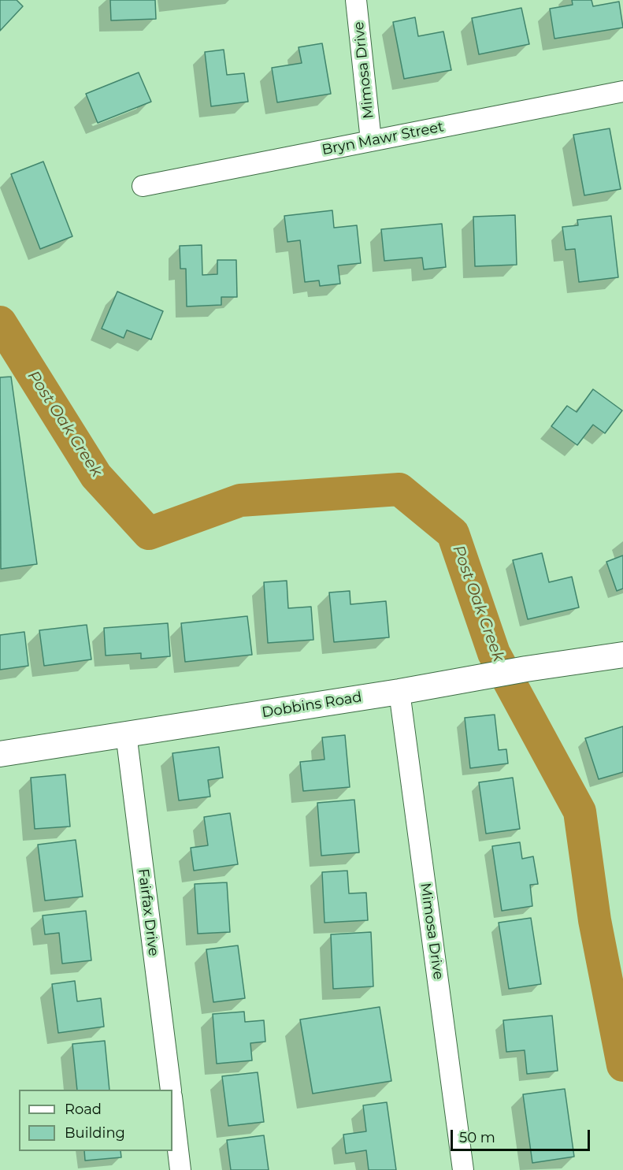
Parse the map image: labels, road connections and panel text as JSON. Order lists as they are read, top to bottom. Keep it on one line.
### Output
{"streets":{"street":["Mimosa Drive","Bryn Mawr Street","Dobbins Road","Fairfax Drive"]},"crossings":[["Mimosa Drive","Bryn Mawr Street"],["Mimosa Drive","Dobbins Road"],["Dobbins Road","Fairfax Drive"]],"water":["Post Oak Creek"],"legend":["Road","Building"],"scale_bar":"50 m"}
